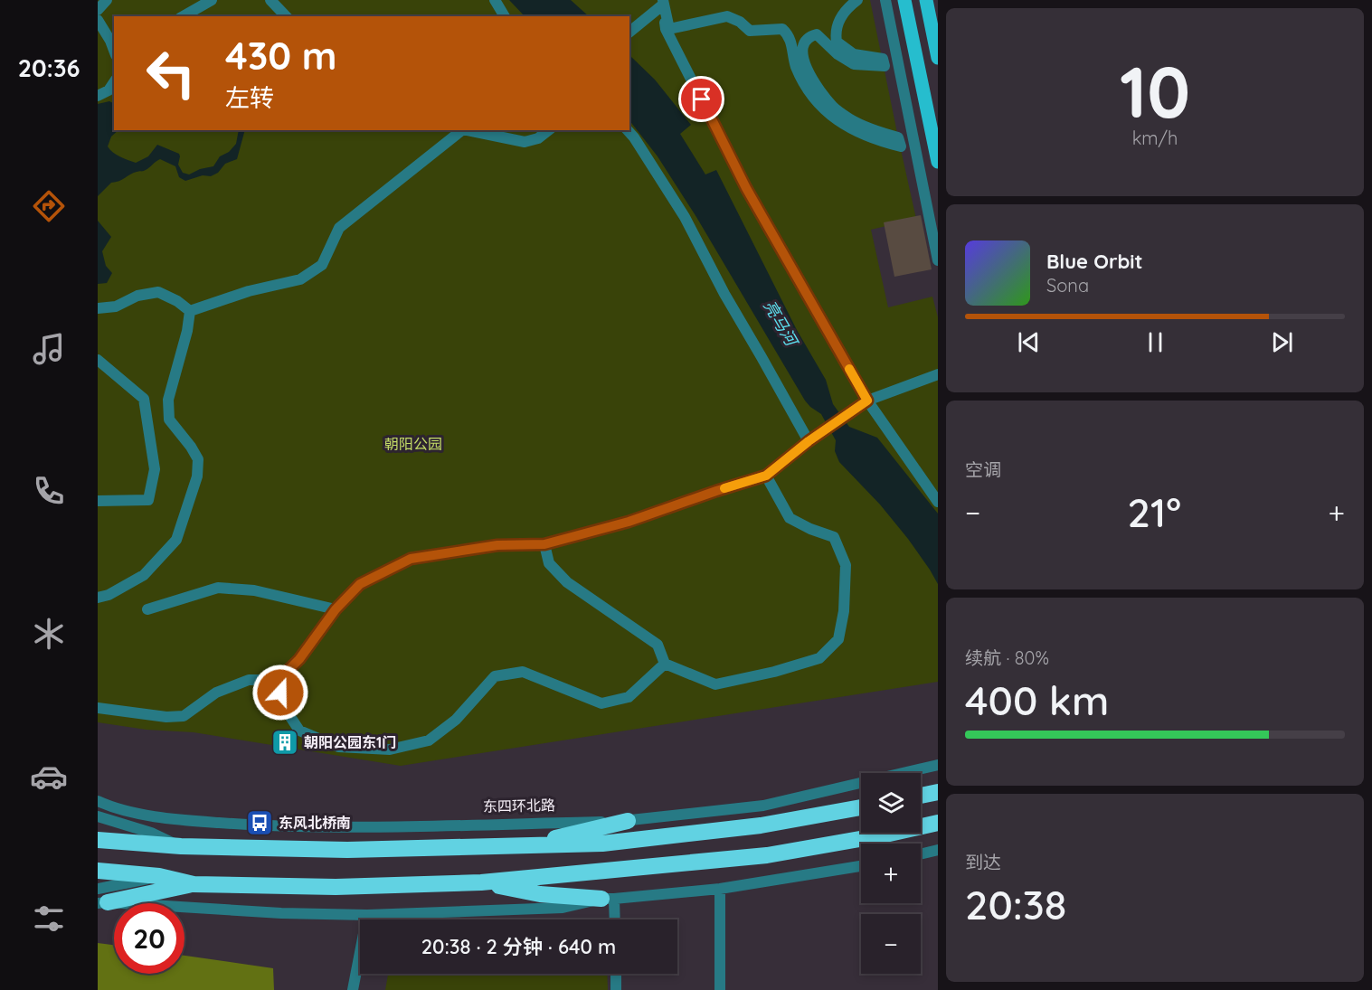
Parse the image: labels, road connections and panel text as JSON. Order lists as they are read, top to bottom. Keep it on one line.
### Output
{"streets":{"street":["东四环北路"]},"water":["亮马河"],"parks":["朝阳公园"],"places":{"building":["朝阳公园东1门"],"bus stop":["东风北桥南"]},"page":{"tabs":"20:36","tile":[["10","km/h"],"空调",["续航 · 80%","400 km"],["到达","20:38"]],"turn":["430 m","左转"],"song":["Blue Orbit","Sona"],"heat":["−","21°","+"],"map_buttons":["+","−"],"limit":"20","trip":"20:38 · 2 分钟 · 640 m"}}
